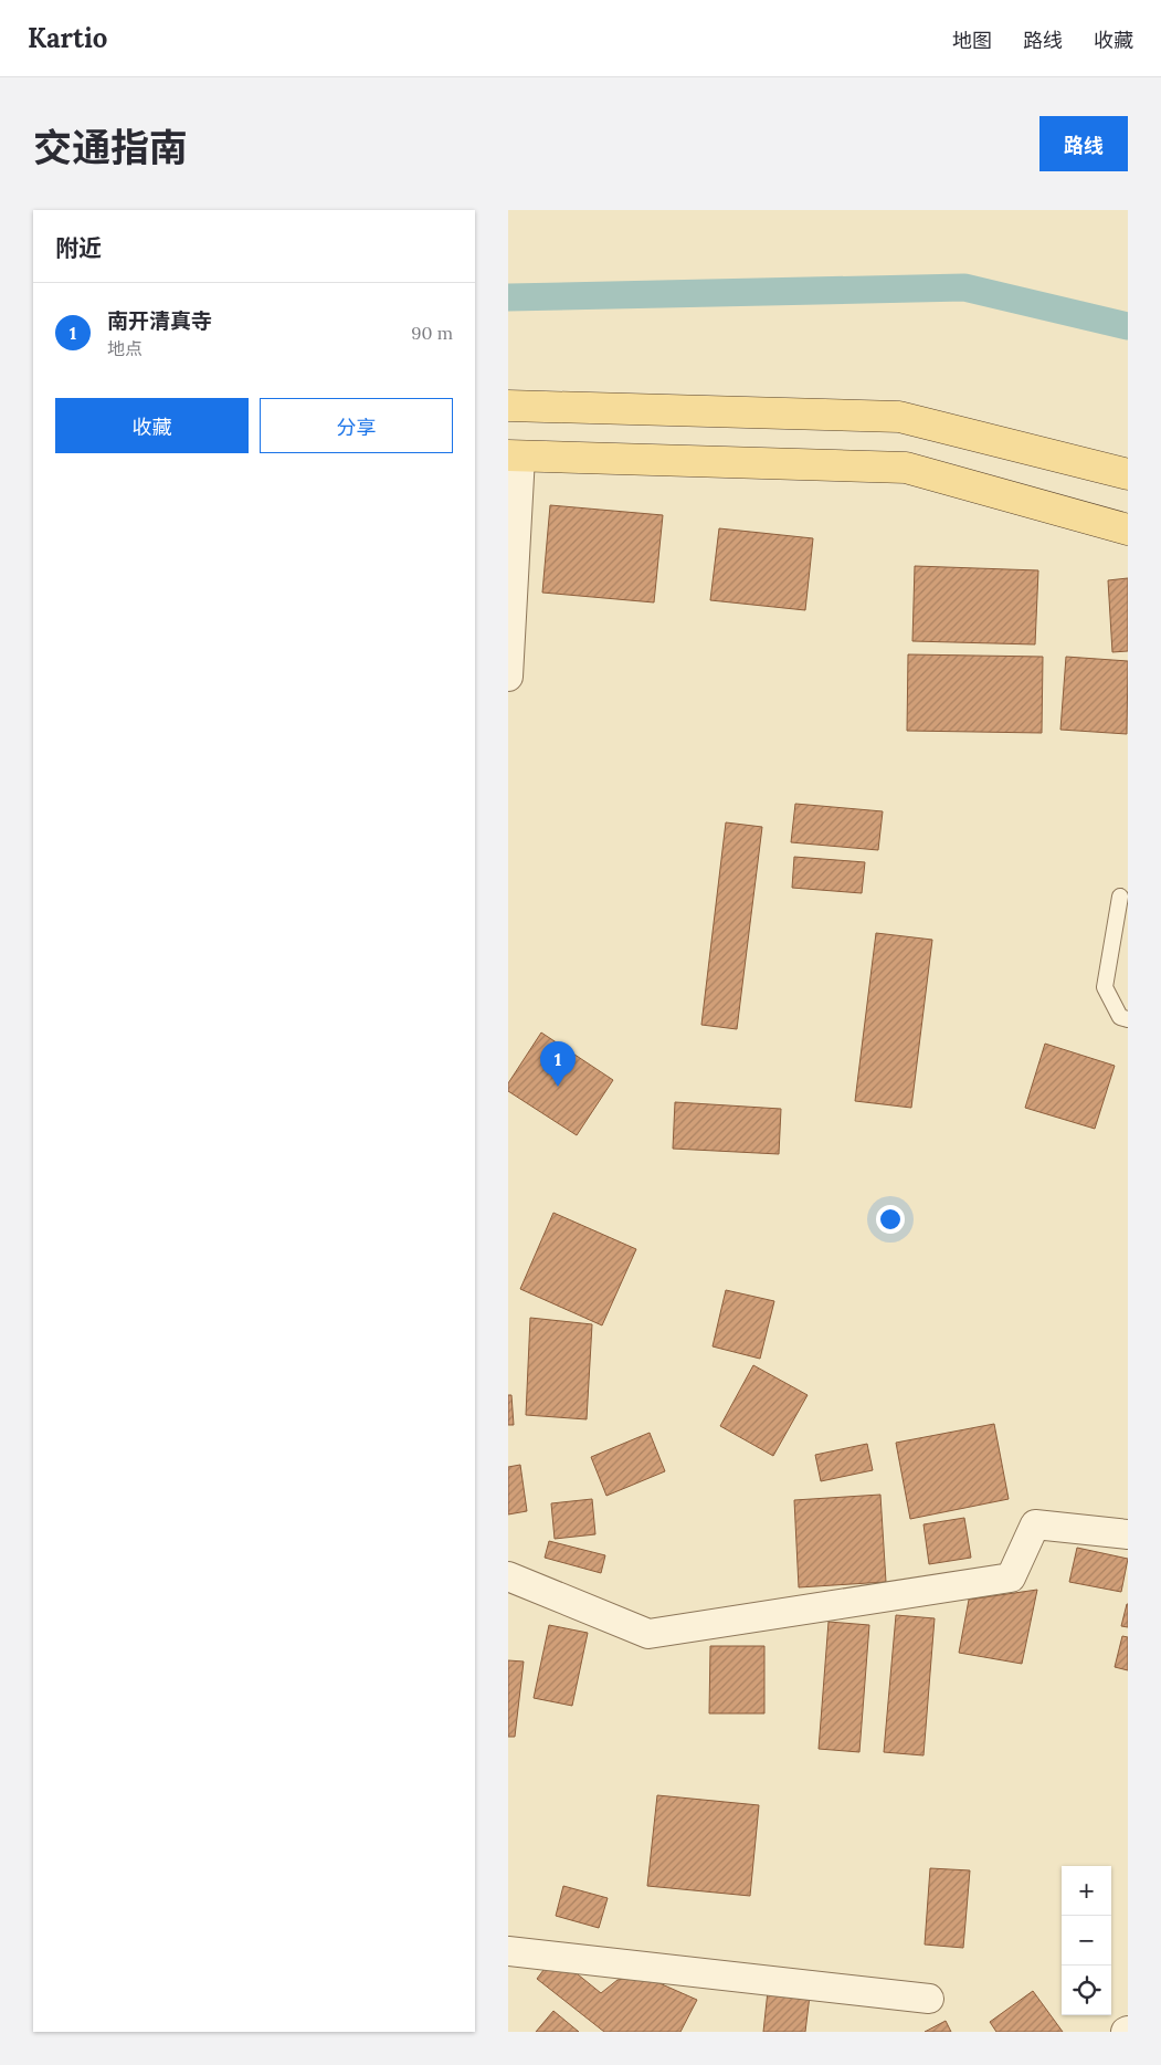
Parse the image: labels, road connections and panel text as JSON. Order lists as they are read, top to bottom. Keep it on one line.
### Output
{"page":{"header":"Kartio","nav":["地图","路线","收藏"],"title":"交通指南","buttons":["路线",["收藏","分享"]],"heading":"附近","list":[{"mark":"1","name":"南开清真寺","note":"地点","value":"90 m"}],"pins":"1","map_buttons":["+","−"]}}
